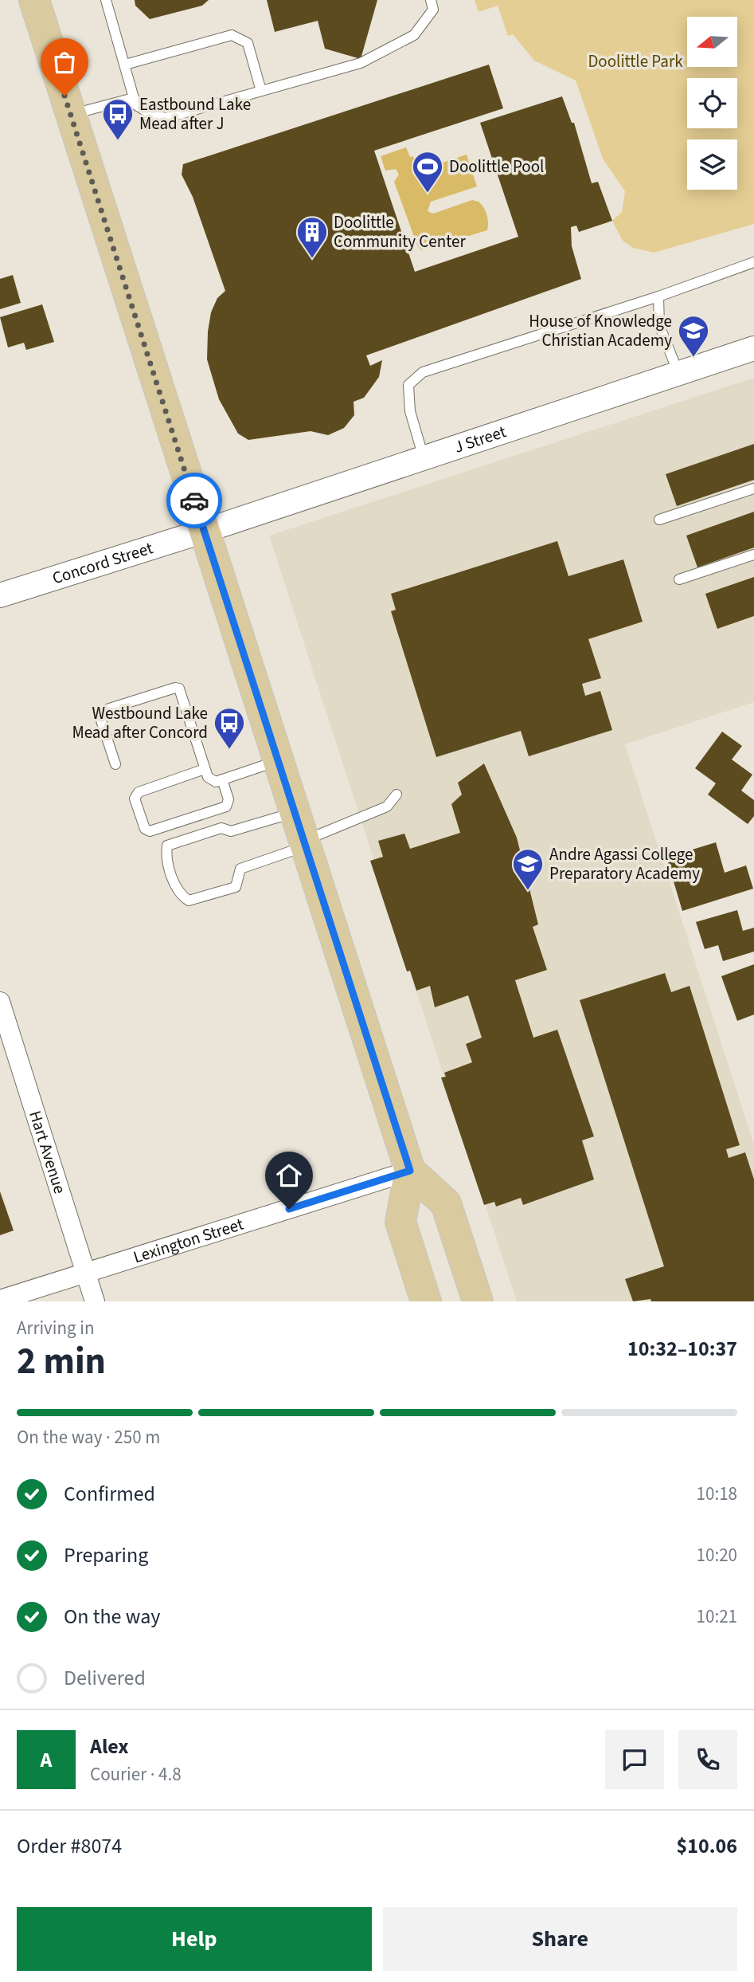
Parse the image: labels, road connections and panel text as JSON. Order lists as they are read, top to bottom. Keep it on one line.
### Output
{"streets":{"street":["J Street","Concord Street","Hart Avenue","Lexington Street"]},"crossings":[["J Street","Concord Street"],["Hart Avenue","Lexington Street"]],"parks":["Doolittle Park"],"places":{"bus stop":["Eastbound Lake Mead after J","Westbound Lake Mead after Concord"],"sports":["Doolittle Pool"],"building":["Doolittle Community Center"],"school or university":["House of Knowledge Christian Academy","Andre Agassi College Preparatory Academy"]},"north":"left","page":{"heading":["2 min","Arriving in","10:32–10:37"],"panel":["Alex","Courier · 4.8","Order #8074","$10.06"],"bar":"On the way · 250 m","list":[["Confirmed","10:18"],["Preparing","10:20"],["On the way","10:21"],"Delivered"],"round":"A","buttons":["Help","Share"]}}
